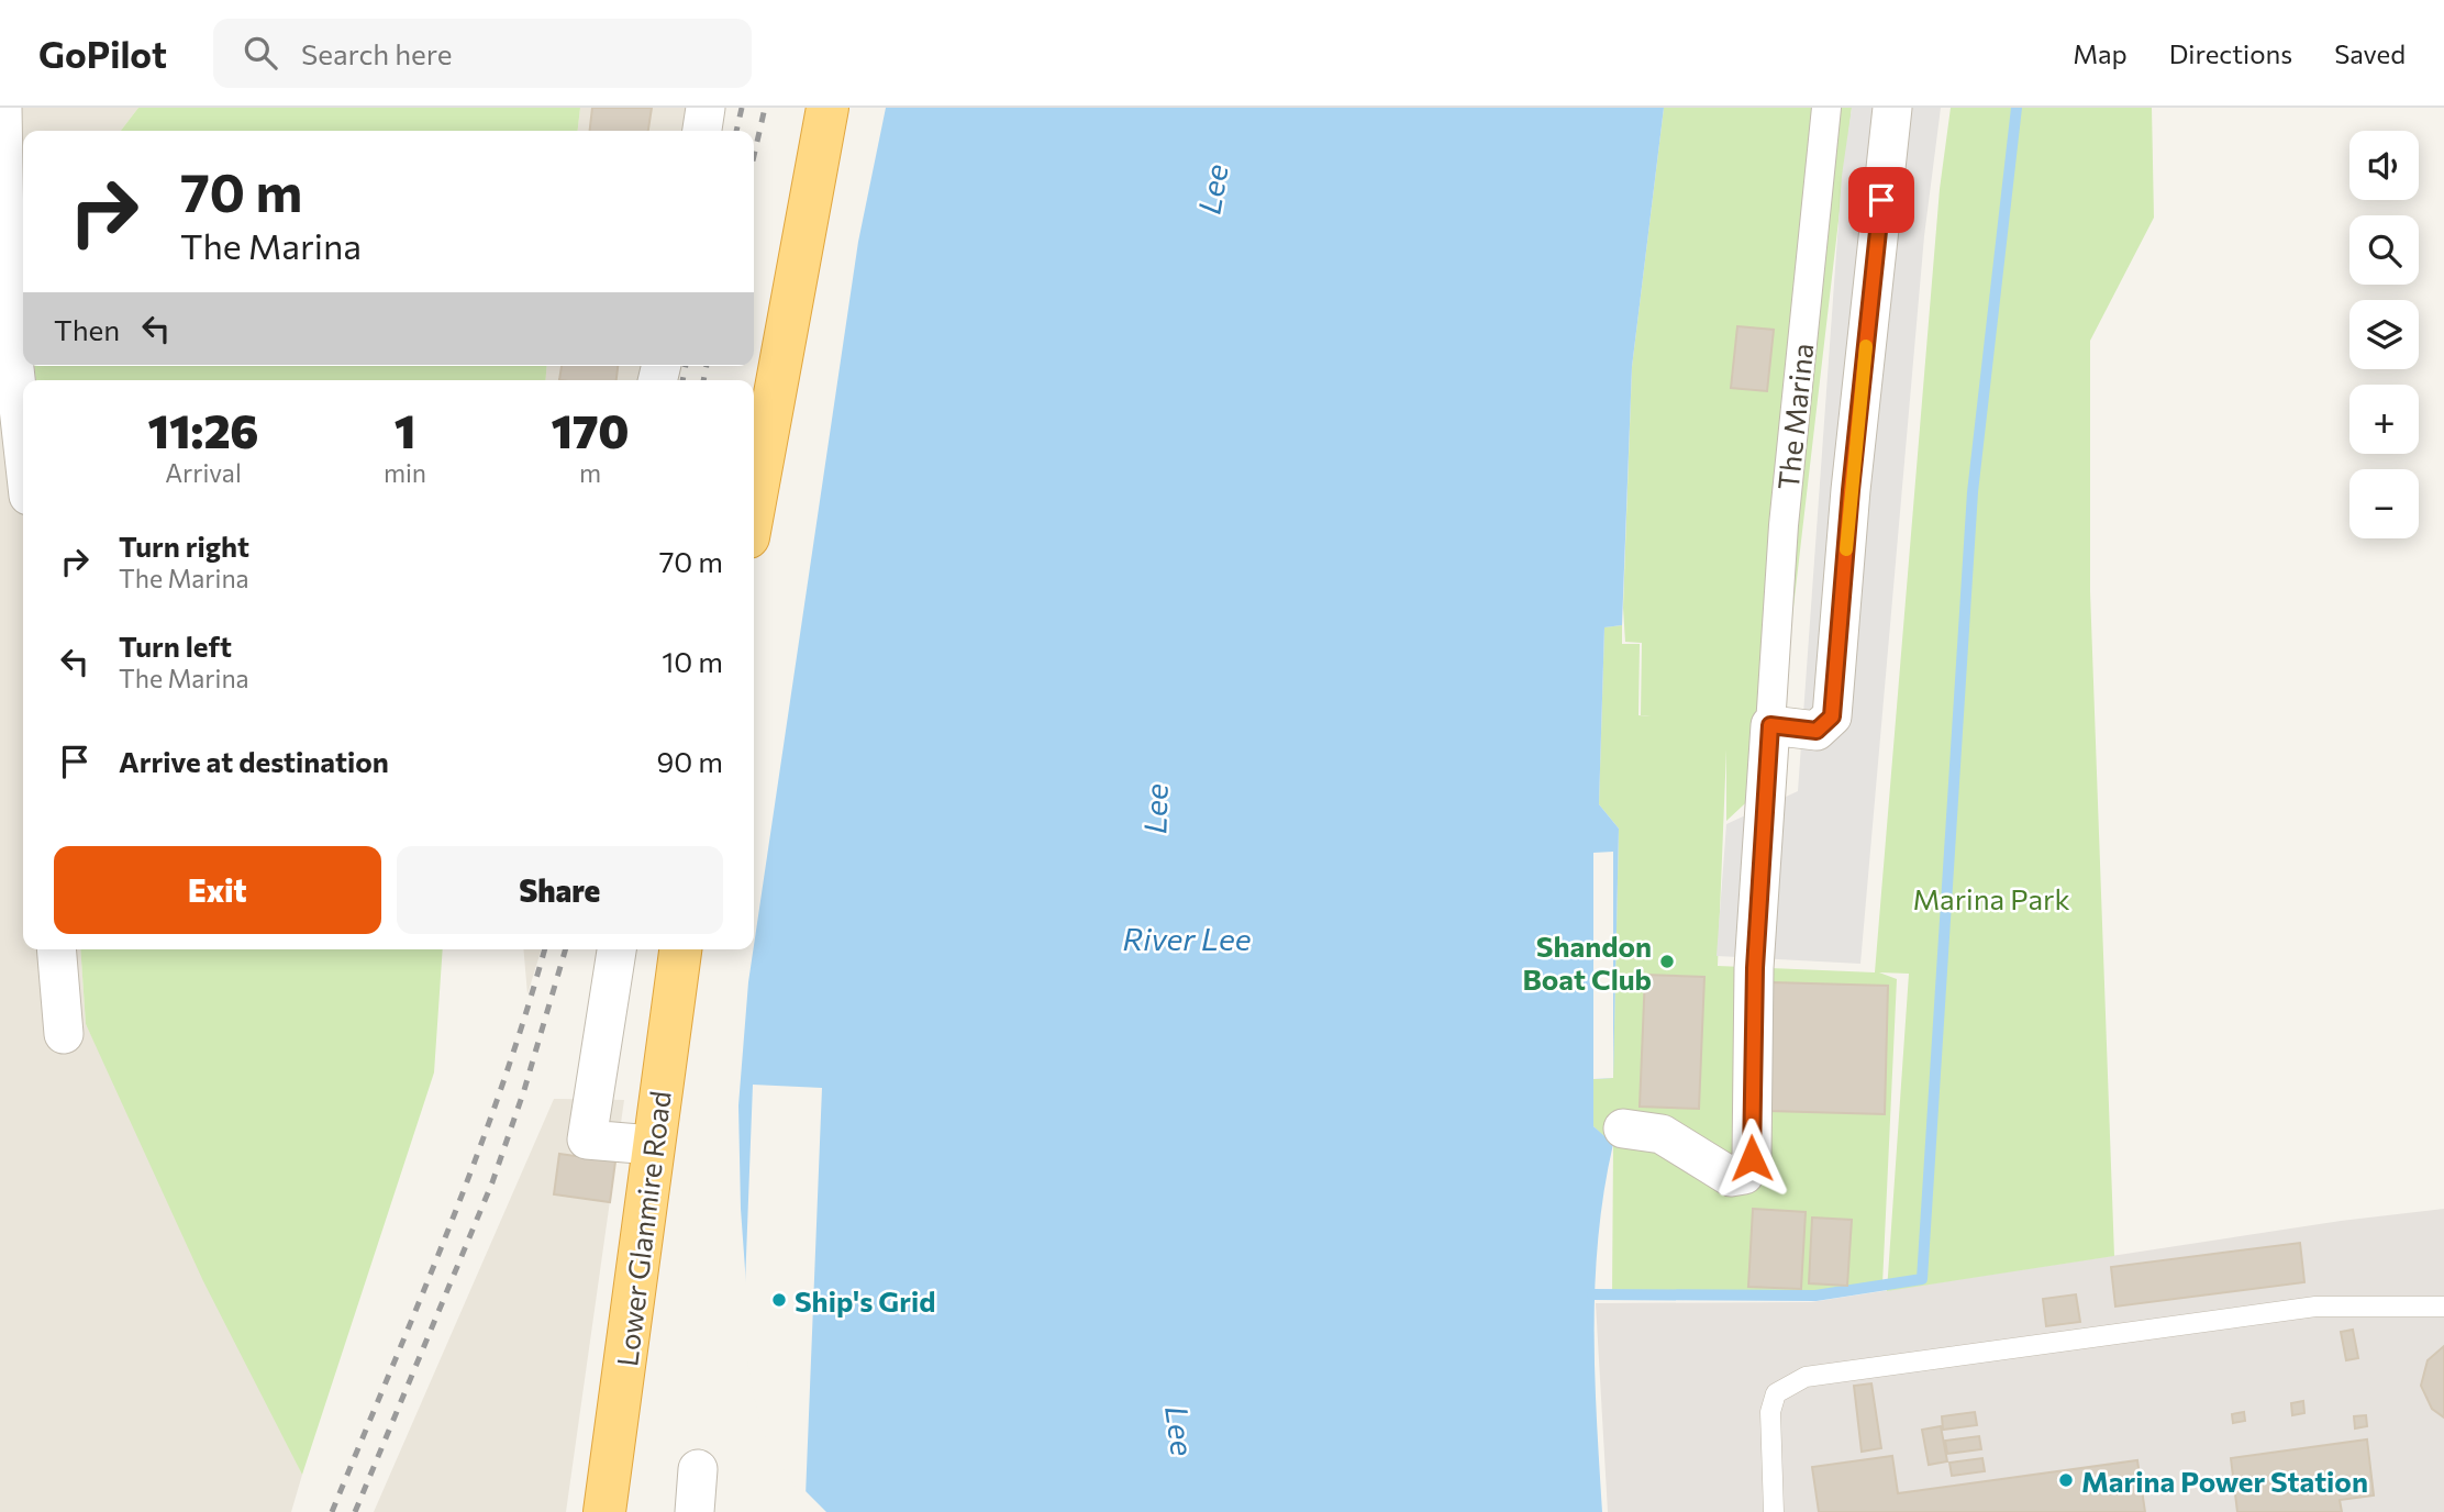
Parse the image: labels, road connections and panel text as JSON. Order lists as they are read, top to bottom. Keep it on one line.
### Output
{"streets":{"highway":["Lower Glanmire Road"],"street":["The Marina"]},"water":["Lee","River Lee"],"parks":["Marina Park"],"places":["Shandon Boat Club","Ship's Grid","Marina Power Station"],"page":{"header":"GoPilot","search":"Search here","nav":["Map","Directions","Saved"],"map_buttons":["+","−"],"turn":["70 m","The Marina"],"then":"Then","eta":["11:26","Arrival","1","min","170","m"],"list":[{"name":"Turn right","note":"The Marina","value":"70 m"},{"name":"Turn left","note":"The Marina","value":"10 m"},{"name":"Arrive at destination","value":"90 m"}],"buttons":["Exit","Share"]}}
